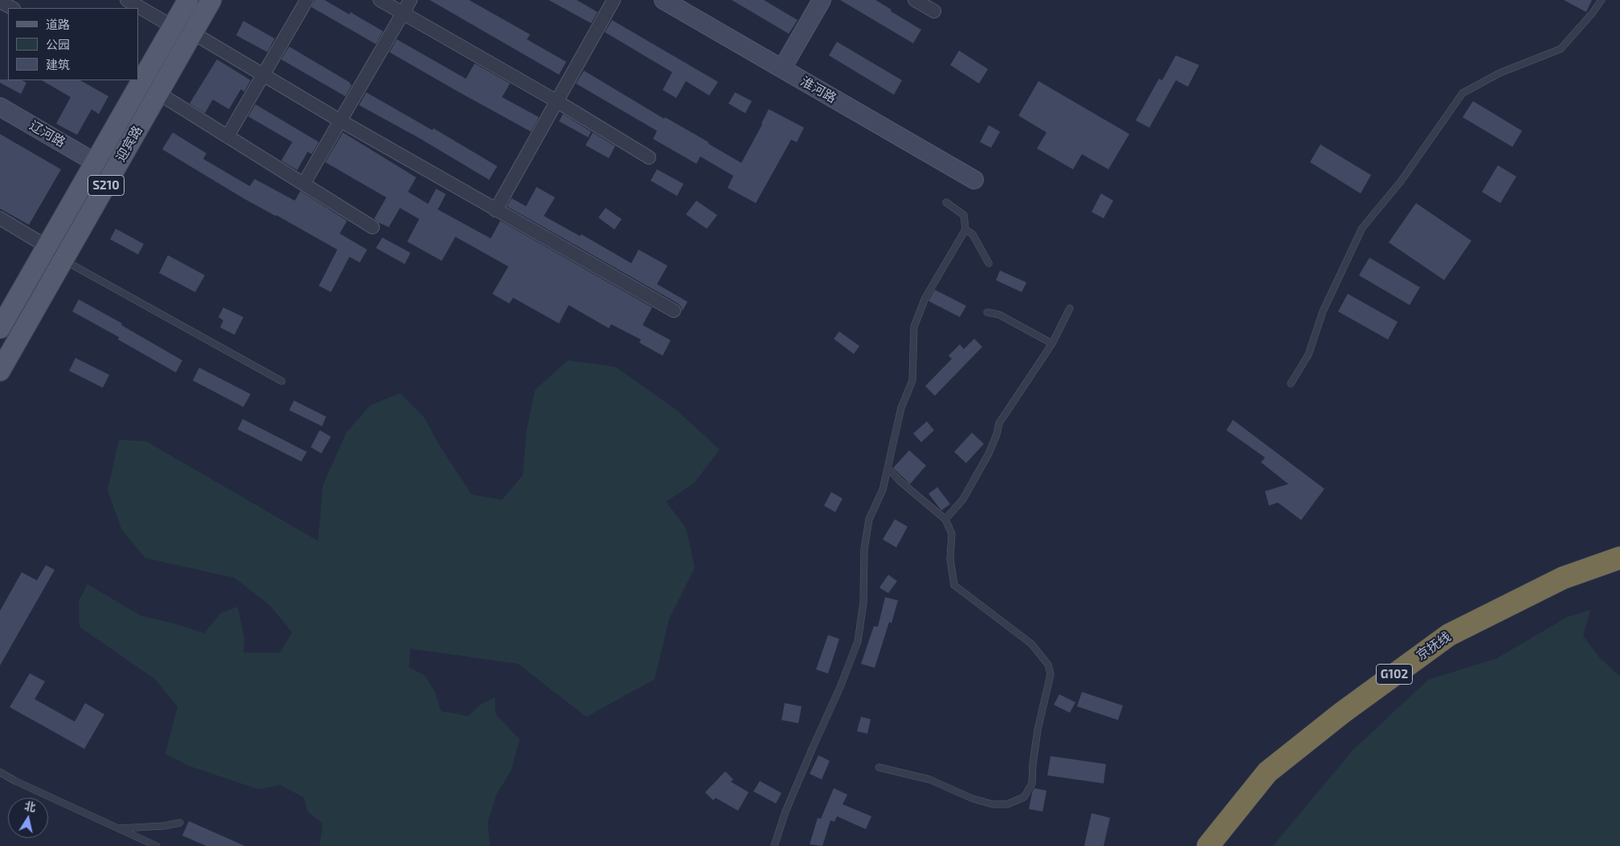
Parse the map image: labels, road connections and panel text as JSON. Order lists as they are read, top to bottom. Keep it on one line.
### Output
{"streets":{"highway":["京抚线","G102"],"main road":["迎宾路","S210"],"street":["淮河路","辽河路"]},"crossings":[["辽河路","迎宾路"]],"legend":["道路","公园","建筑"],"north":"top"}
